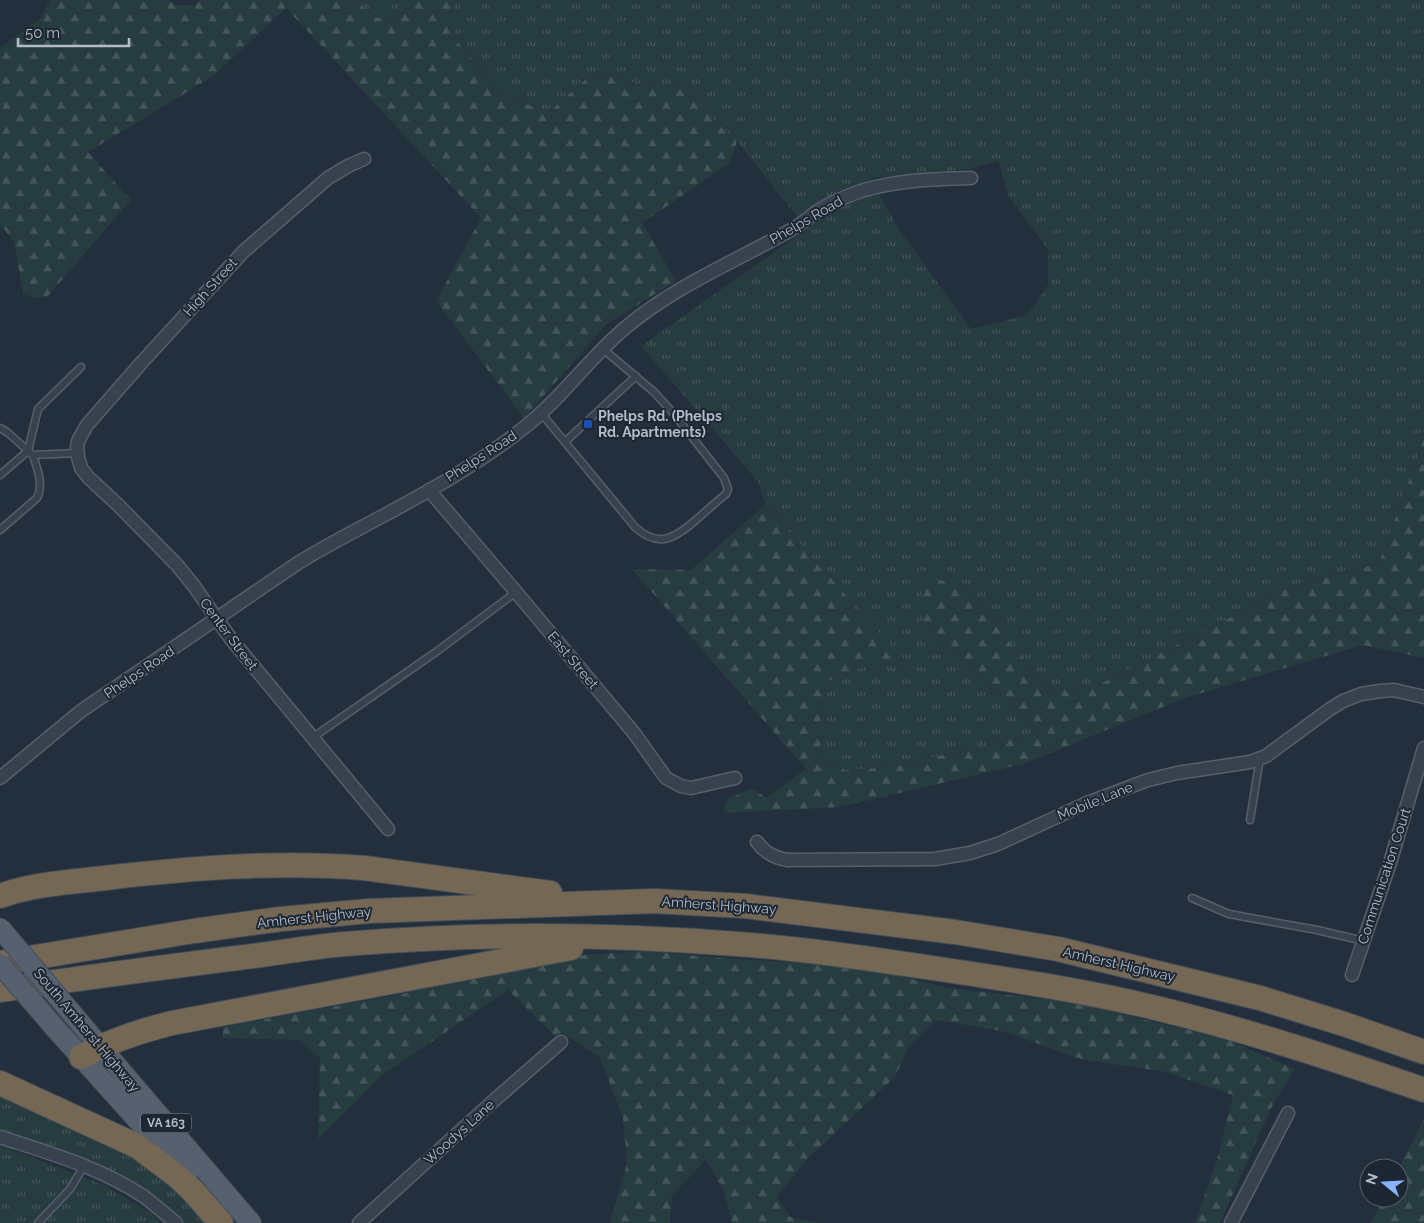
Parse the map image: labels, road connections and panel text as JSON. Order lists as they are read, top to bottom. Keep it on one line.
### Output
{"streets":{"highway":["Amherst Highway"],"main road":["South Amherst Highway","VA 163"],"street":["Phelps Road","High Street","Center Street","East Street","Mobile Lane","Communication Court","Woodys Lane"]},"crossings":[["Phelps Road","Center Street"],["Phelps Road","East Street"],["High Street","Center Street"],["Amherst Highway","South Amherst Highway"]],"places":{"transit":["Phelps Rd. (Phelps Rd. Apartments)"]},"scale_bar":"50 m","north":"left"}
